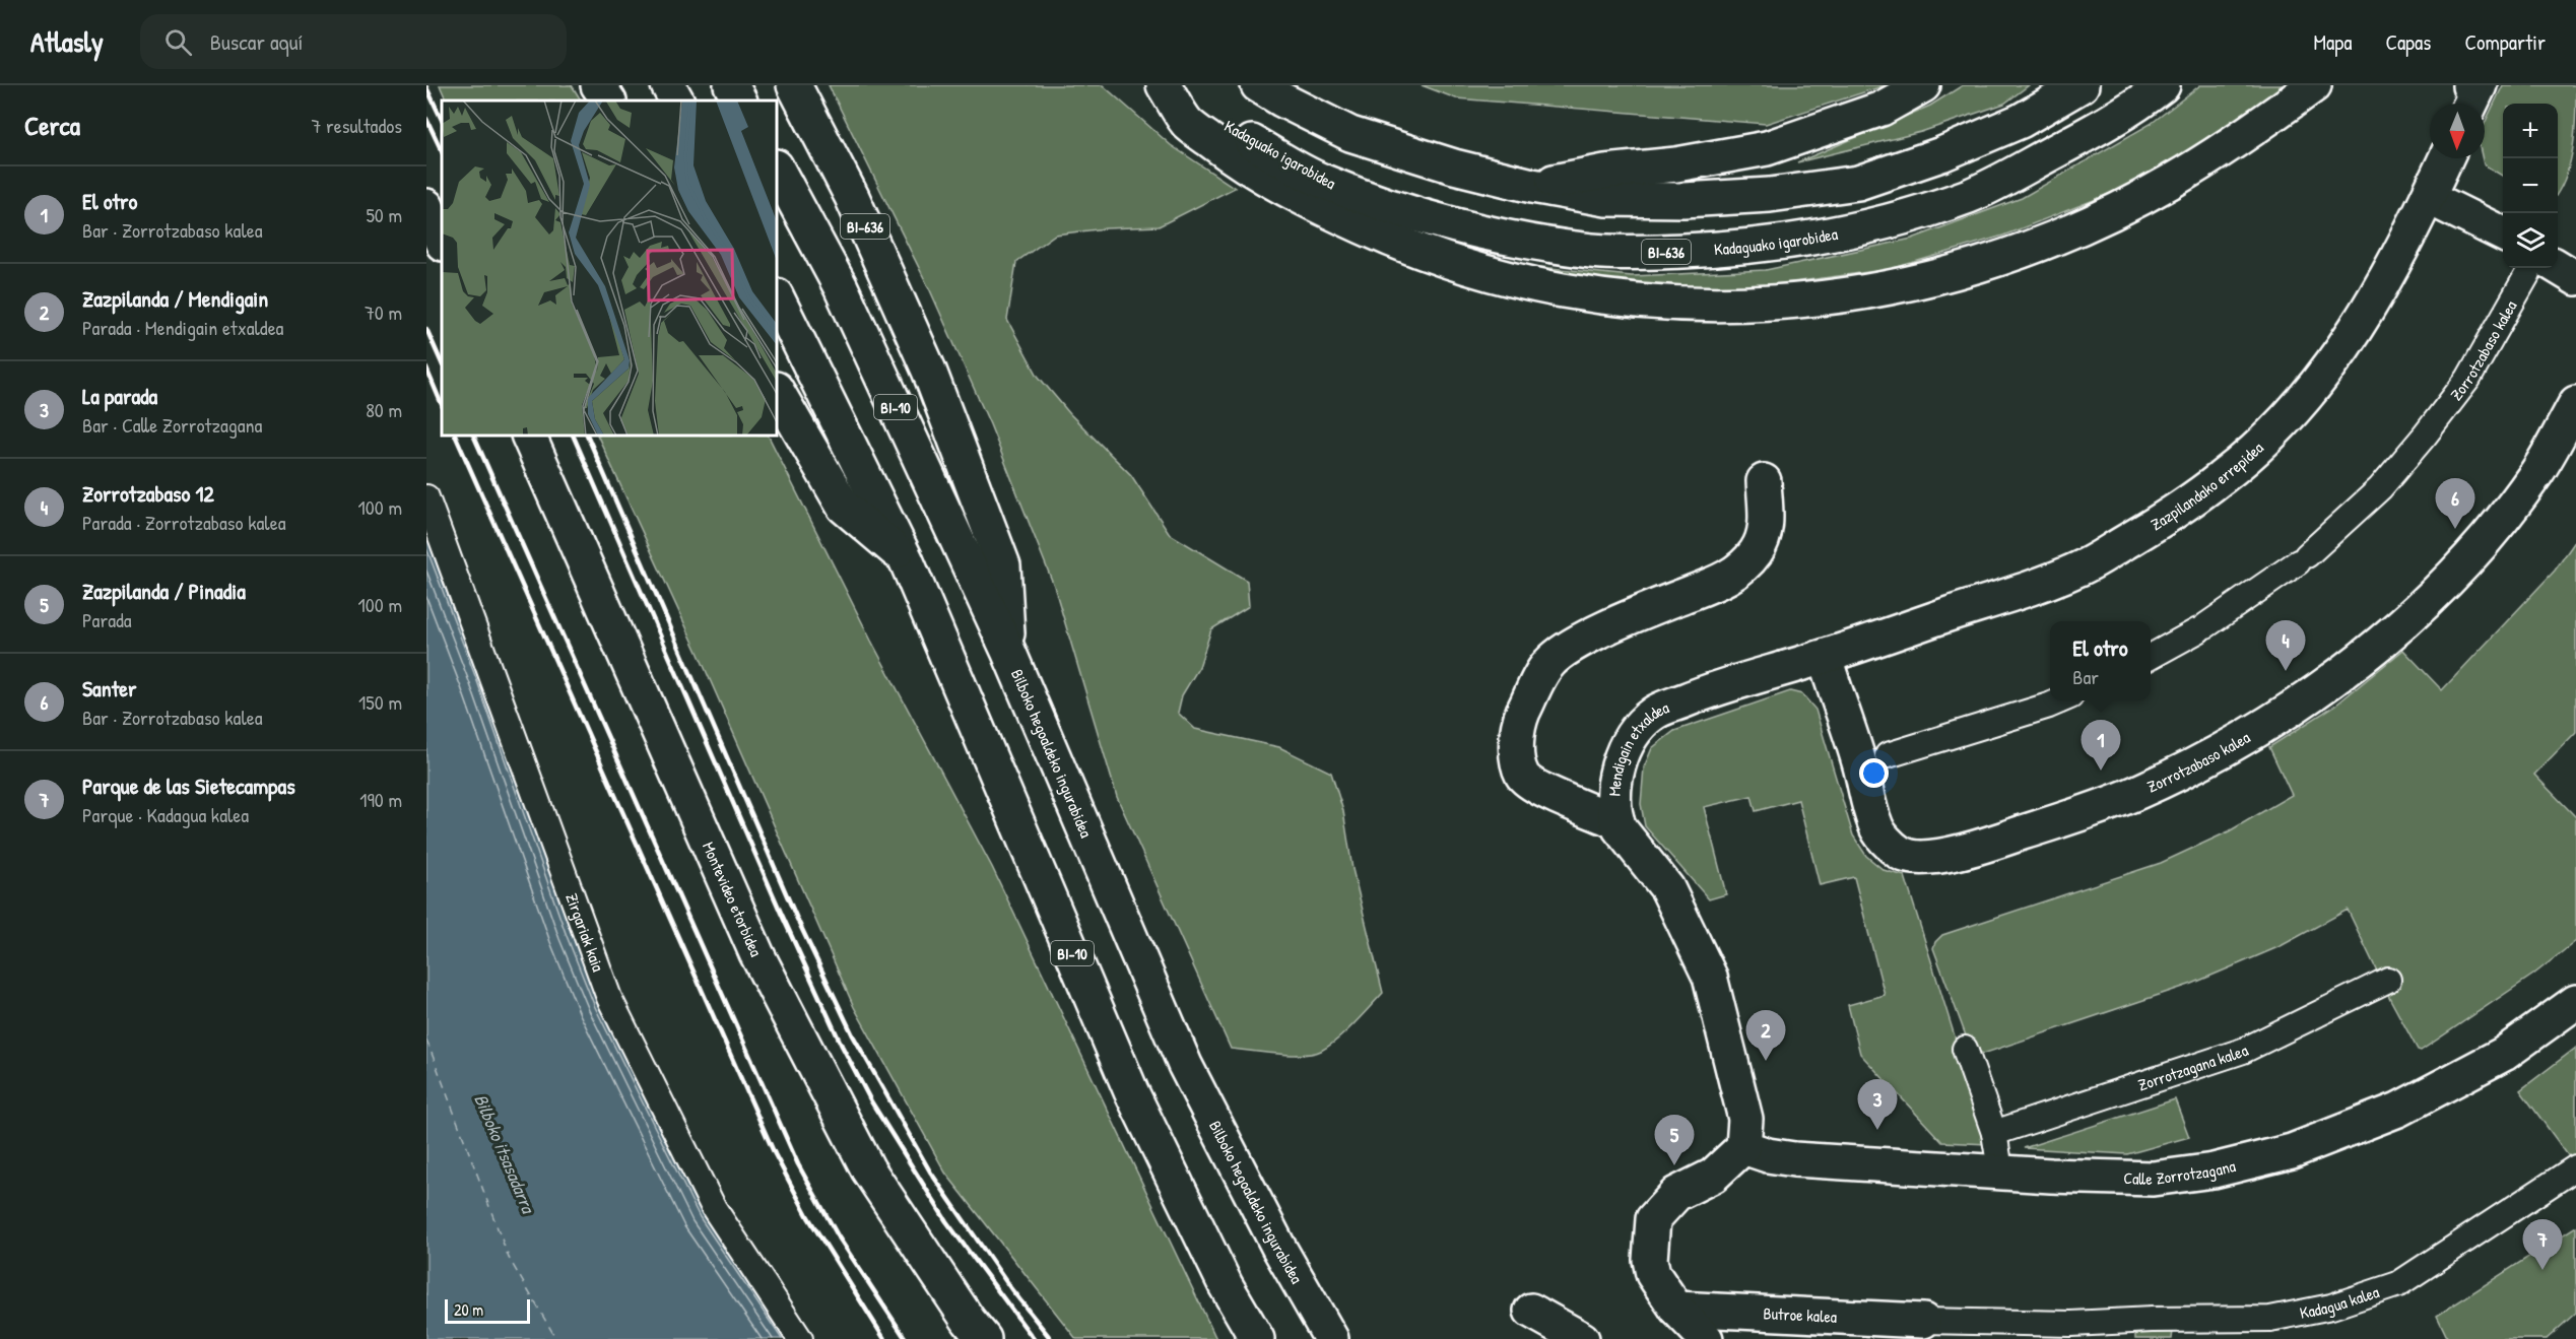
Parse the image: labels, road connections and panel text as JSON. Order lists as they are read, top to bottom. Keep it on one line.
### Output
{"streets":{"main road":["Kadaguako igarobidea","BI-636","Zorrotzabaso kalea","BI-10","Zazpilandako errepidea","Bilboko hegoaldeko ingurabidea","Mendigain etxaldea","Montevideo etorbidea","Calle Zorrotzagana","Butroe kalea"],"street":["Zirgariak kaia","Zorrotzagana kalea","Kadagua kalea"]},"crossings":[["BI-636","Bilboko hegoaldeko ingurabidea"],["Zorrotzabaso kalea","Zazpilandako errepidea"],["Zorrotzabaso kalea","Mendigain etxaldea"],["Zazpilandako errepidea","Mendigain etxaldea"],["Mendigain etxaldea","Calle Zorrotzagana"],["Kadagua kalea","Butroe kalea"]],"water":["Bilboko itsasadarra"],"scale_bar":"20 m","north":"bottom","page":{"header":"Atlasly","search":"Buscar aquí","nav":["Mapa","Capas","Compartir"],"heading":["Cerca","7 resultados"],"map_buttons":["+","−"],"list":[{"mark":"1","name":"El otro","note":"Bar · Zorrotzabaso kalea","value":"50 m"},{"mark":"2","name":"Zazpilanda / Mendigain","note":"Parada · Mendigain etxaldea","value":"70 m"},{"mark":"3","name":"La parada","note":"Bar · Calle Zorrotzagana","value":"80 m"},{"mark":"4","name":"Zorrotzabaso 12","note":"Parada · Zorrotzabaso kalea","value":"100 m"},{"mark":"5","name":"Zazpilanda / Pinadia","note":"Parada","value":"100 m"},{"mark":"6","name":"Santer","note":"Bar · Zorrotzabaso kalea","value":"150 m"},{"mark":"7","name":"Parque de las Sietecampas","note":"Parque · Kadagua kalea","value":"190 m"}],"pins":["6","4","1","2","3","5","7"],"popup":["El otro","Bar"],"scale":"20 m"}}
